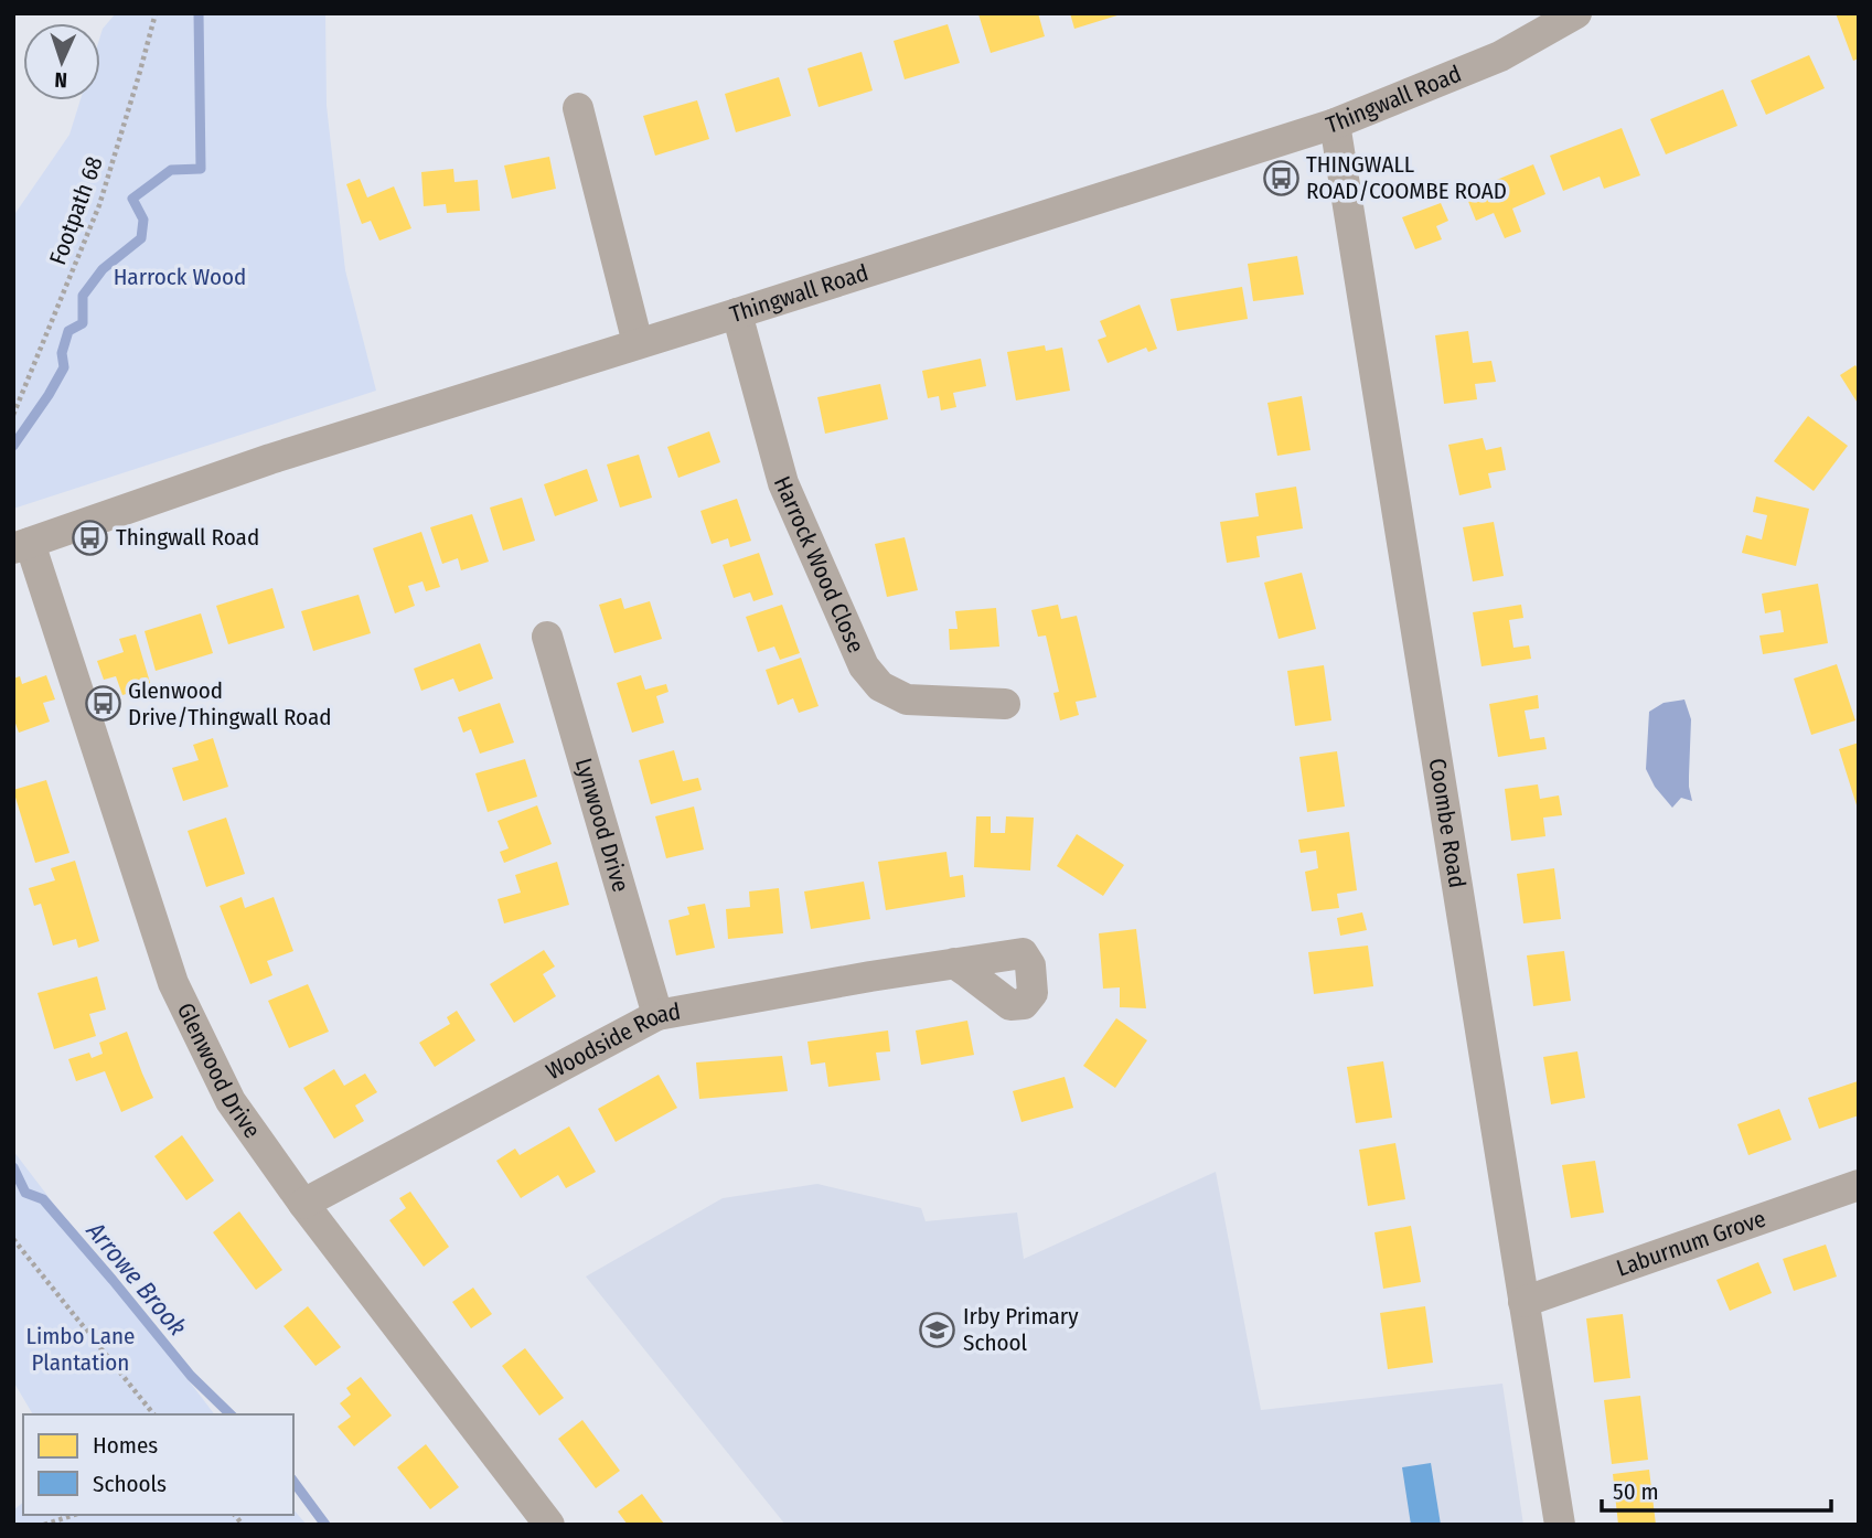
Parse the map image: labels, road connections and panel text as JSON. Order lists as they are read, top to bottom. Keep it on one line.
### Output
{"streets":{"street":["Thingwall Road","Harrock Wood Close","Coombe Road","Lynwood Drive","Woodside Road","Glenwood Drive","Laburnum Grove"],"path":["Footpath 68"]},"crossings":[["Thingwall Road","Harrock Wood Close"],["Thingwall Road","Coombe Road"],["Thingwall Road","Glenwood Drive"],["Coombe Road","Laburnum Grove"],["Lynwood Drive","Woodside Road"],["Woodside Road","Glenwood Drive"]],"water":["Arrowe Brook"],"parks":["Harrock Wood","Limbo Lane Plantation"],"places":{"bus stop":["THINGWALL ROAD/COOMBE ROAD","Thingwall Road","Glenwood Drive/Thingwall Road"],"school or university":["Irby Primary School"]},"legend":["Homes","Schools"],"scale_bar":"50 m","north":"bottom"}
